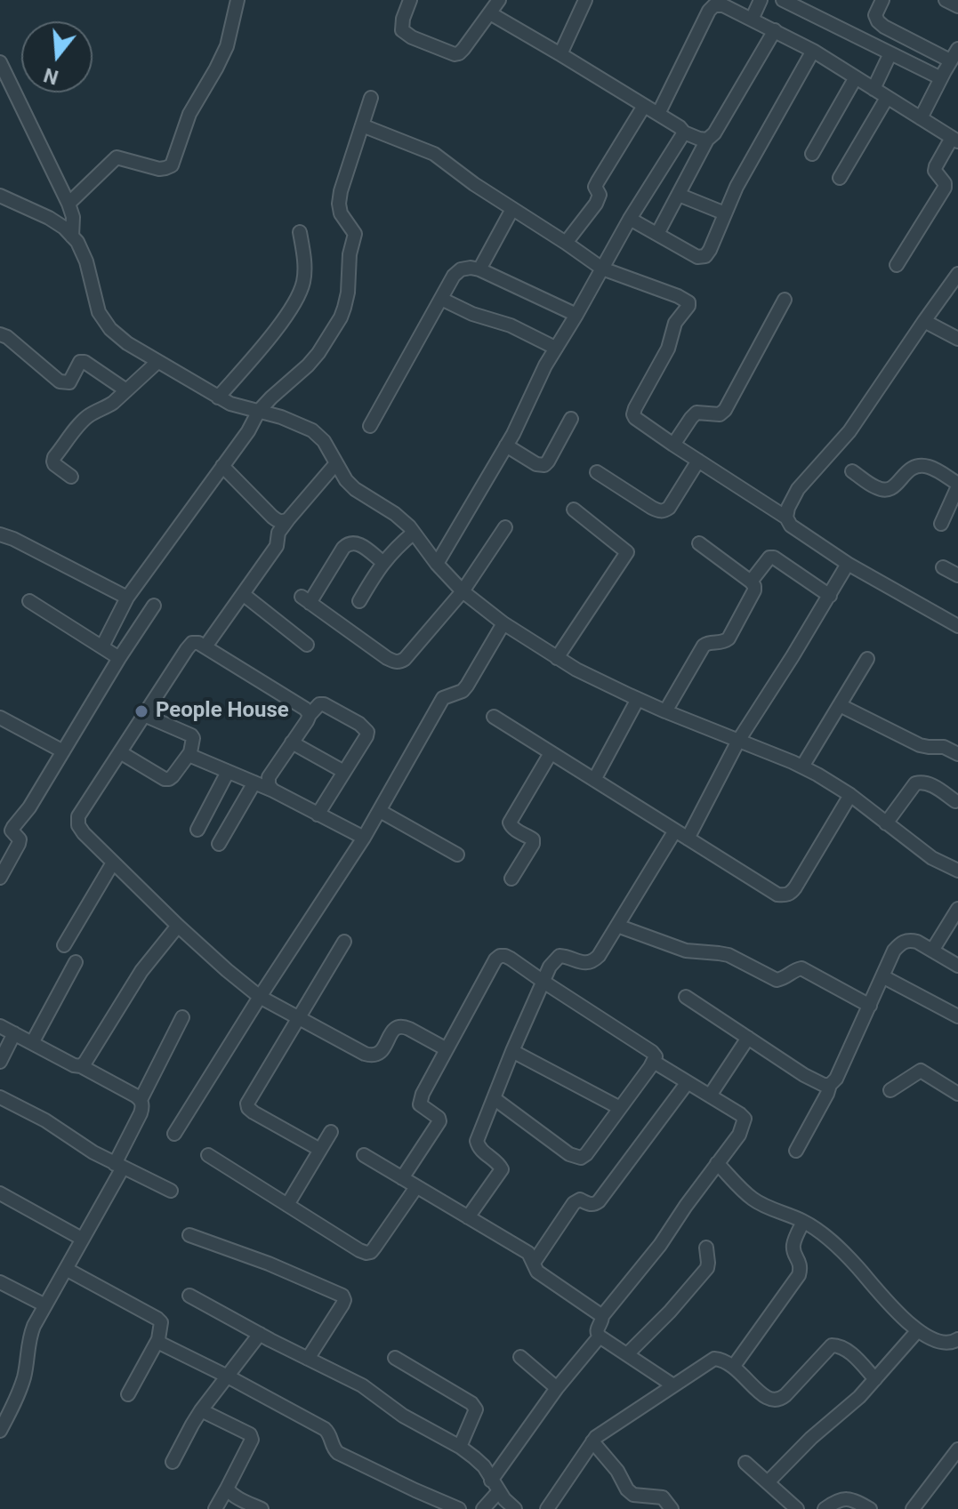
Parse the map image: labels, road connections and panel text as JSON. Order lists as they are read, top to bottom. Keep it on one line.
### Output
{"places":["People House"],"north":"bottom"}
